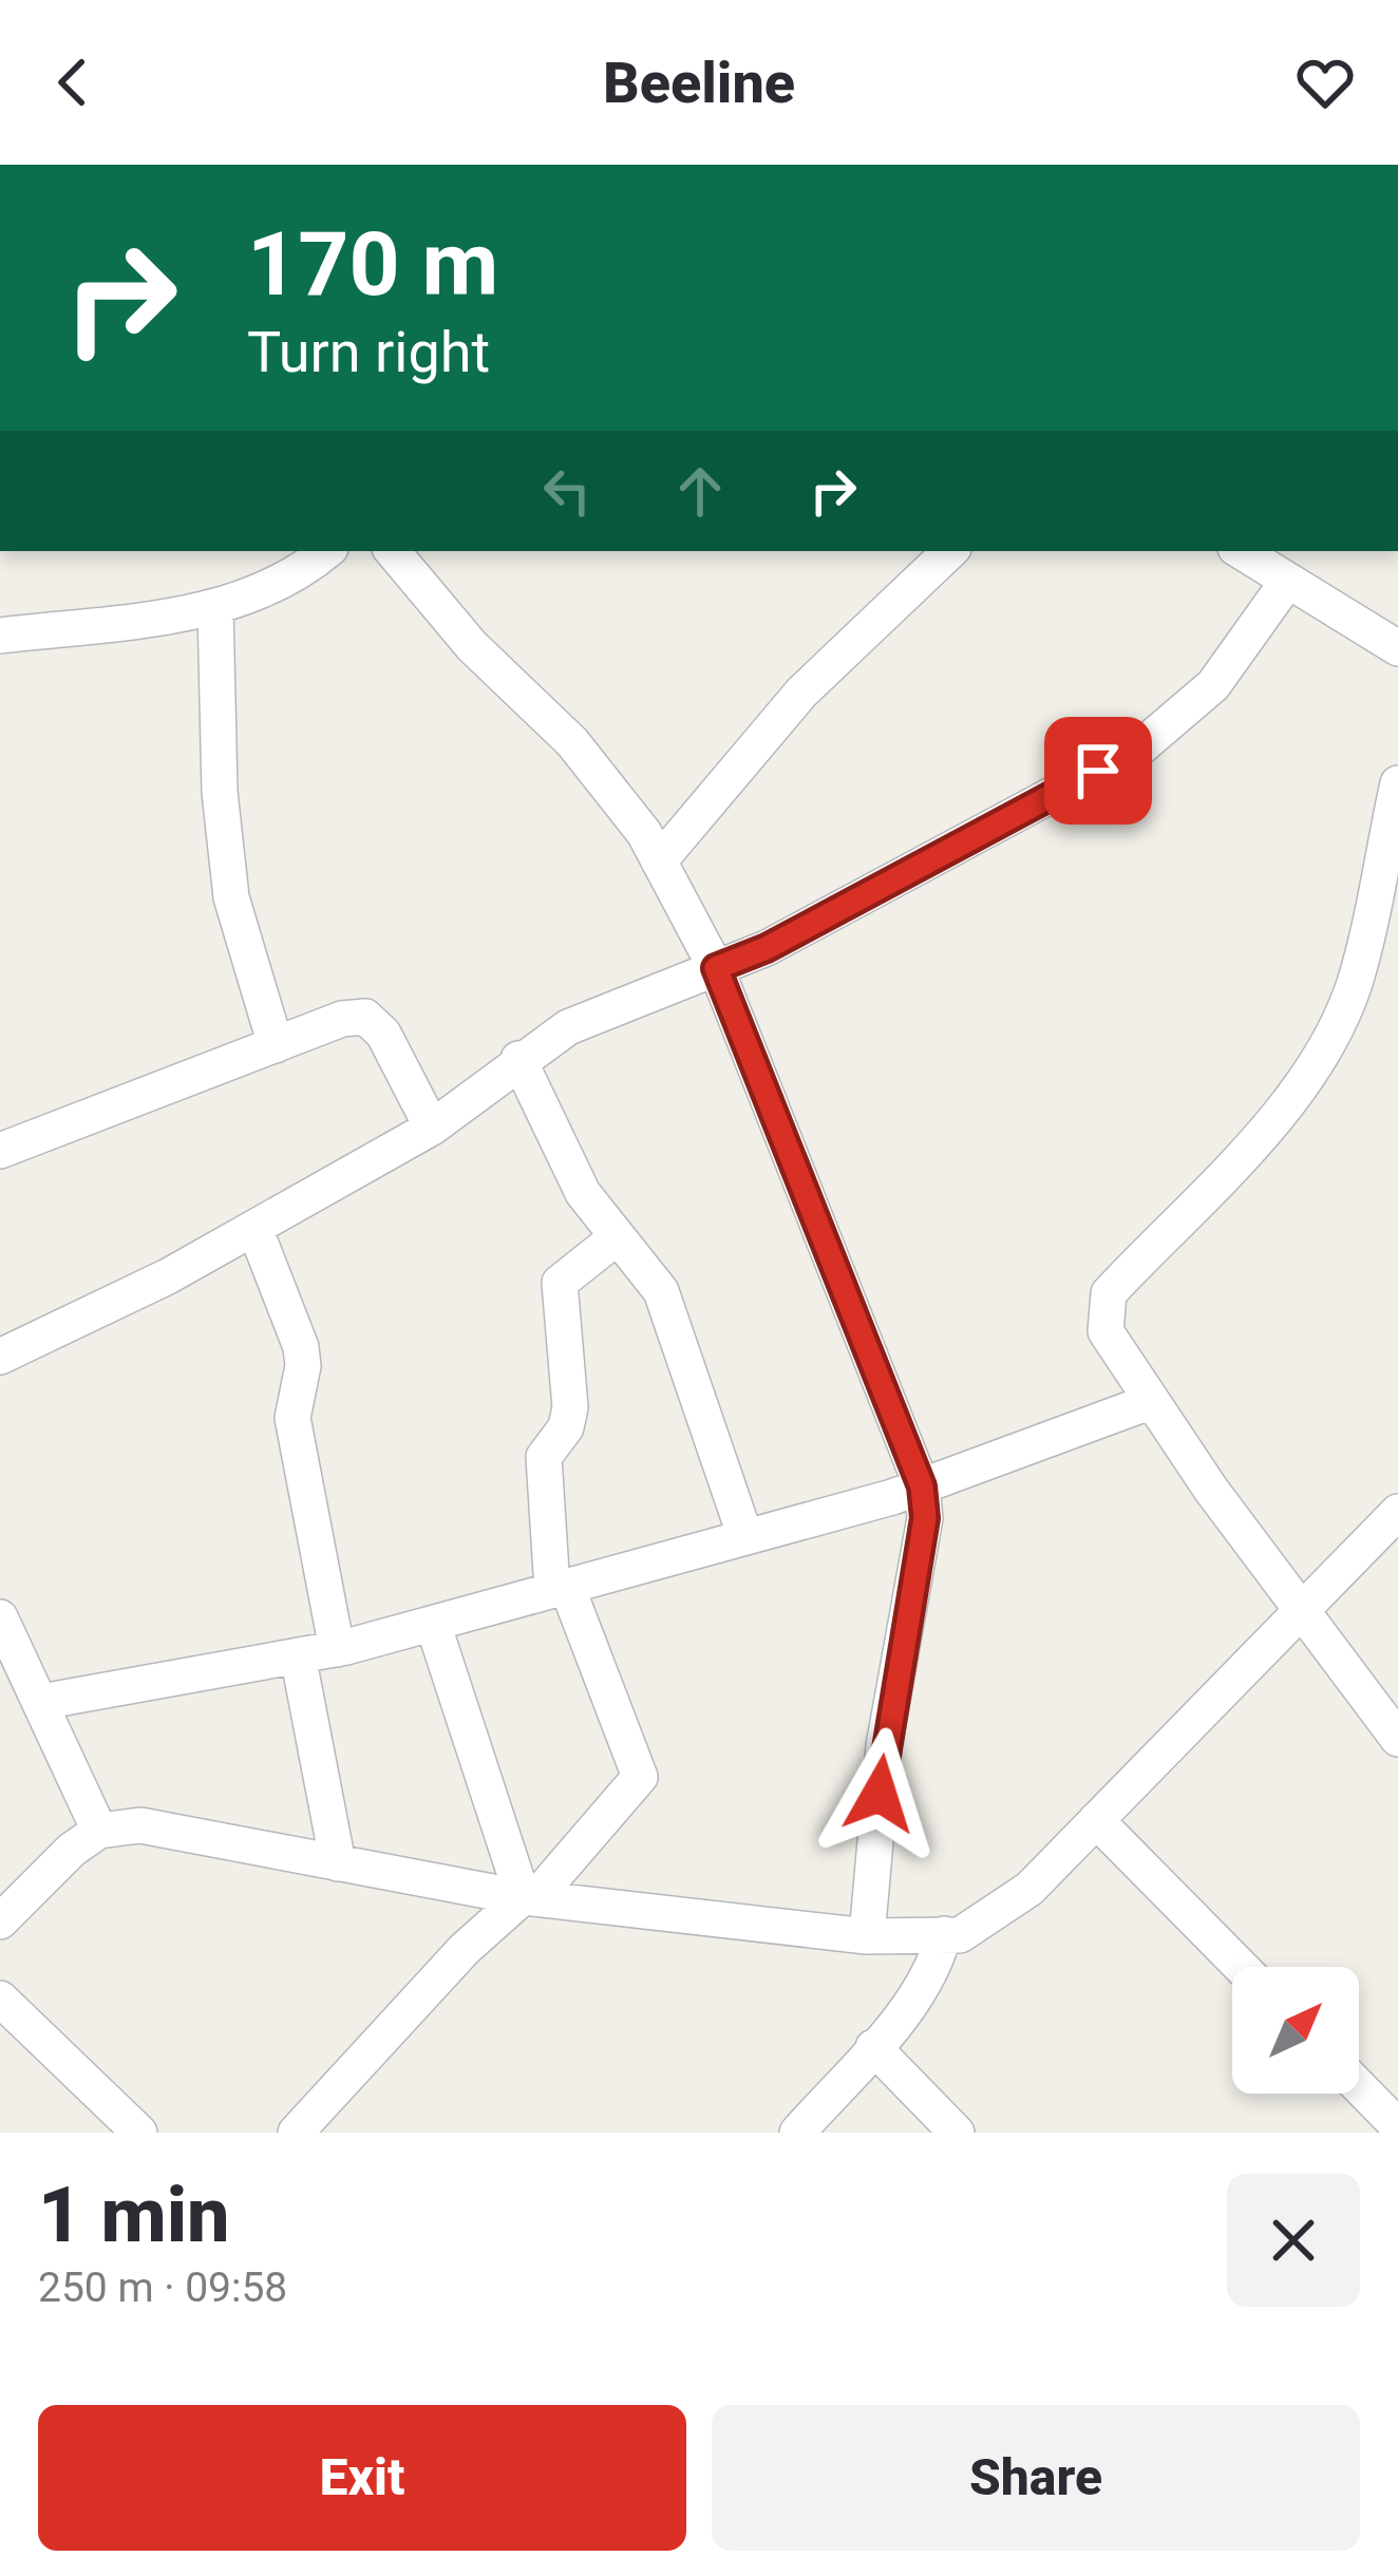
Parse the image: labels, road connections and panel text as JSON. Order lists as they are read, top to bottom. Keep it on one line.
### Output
{"north":"top right","page":{"header":"Beeline","turn":["170 m","Turn right"],"heading":["1 min","250 m · 09:58"],"buttons":["Exit","Share"]}}
